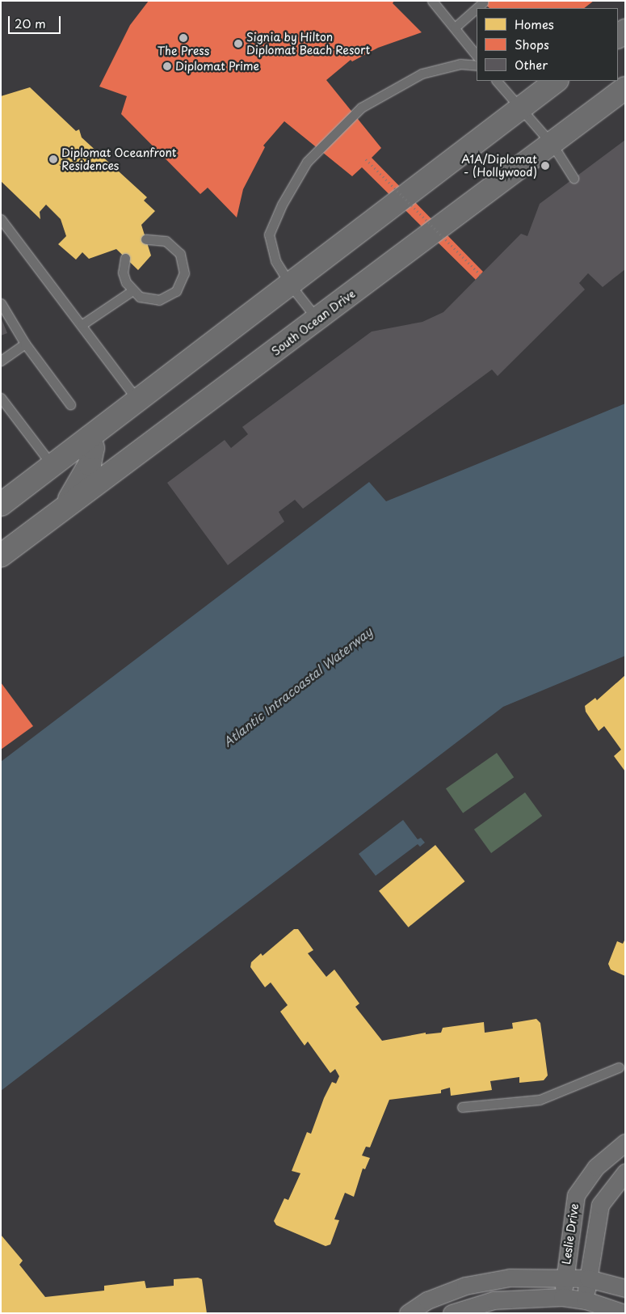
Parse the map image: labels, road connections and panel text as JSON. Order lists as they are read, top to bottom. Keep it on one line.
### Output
{"streets":{"main road":["South Ocean Drive"],"street":["Leslie Drive"]},"water":["Atlantic Intracoastal Waterway"],"places":["The Press","Signia by Hilton Diplomat Beach Resort","Diplomat Prime","Diplomat Oceanfront Residences","A1A/Diplomat - (Hollywood)"],"legend":["Homes","Shops","Other"],"scale_bar":"20 m"}
